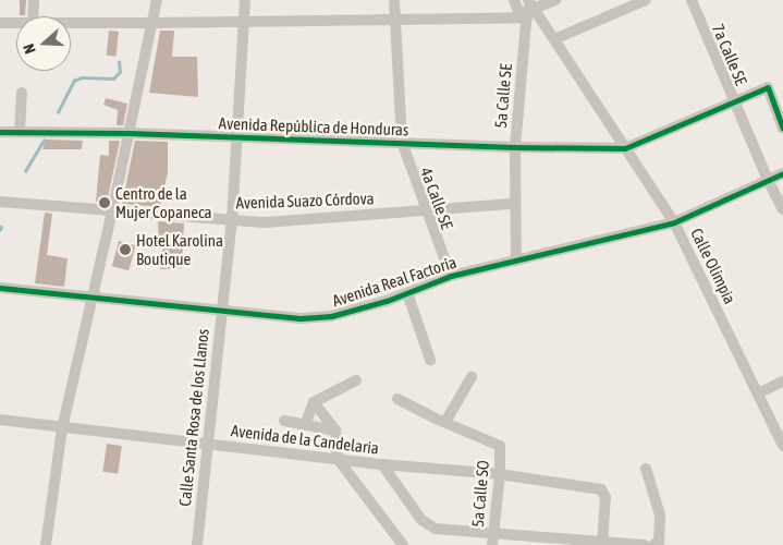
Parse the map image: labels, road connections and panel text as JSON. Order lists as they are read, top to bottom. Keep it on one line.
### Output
{"streets":{"street":["7a Calle SE","5a Calle SE","Avenida República de Honduras","4a Calle SE","Avenida Suazo Córdova","Calle Olimpia","Avenida Real Factoría","Calle Santa Rosa de los Llanos","Avenida de la Candelaria","5a Calle SO"]},"crossings":[["7a Calle SE","Avenida Real Factoría"],["5a Calle SE","Avenida República de Honduras"],["5a Calle SE","Avenida Suazo Córdova"],["5a Calle SE","Calle Olimpia"],["5a Calle SE","Avenida Real Factoría"],["Avenida República de Honduras","4a Calle SE"],["Avenida República de Honduras","Calle Olimpia"],["Avenida República de Honduras","Calle Santa Rosa de los Llanos"],["4a Calle SE","Avenida Suazo Córdova"],["4a Calle SE","Avenida Real Factoría"],["Avenida Suazo Córdova","Calle Santa Rosa de los Llanos"],["Calle Olimpia","Avenida Real Factoría"],["Avenida Real Factoría","Calle Santa Rosa de los Llanos"],["Calle Santa Rosa de los Llanos","Avenida de la Candelaria"],["Avenida de la Candelaria","5a Calle SO"]],"places":["Centro de la Mujer Copaneca","Hotel Karolina Boutique"],"north":"left"}
